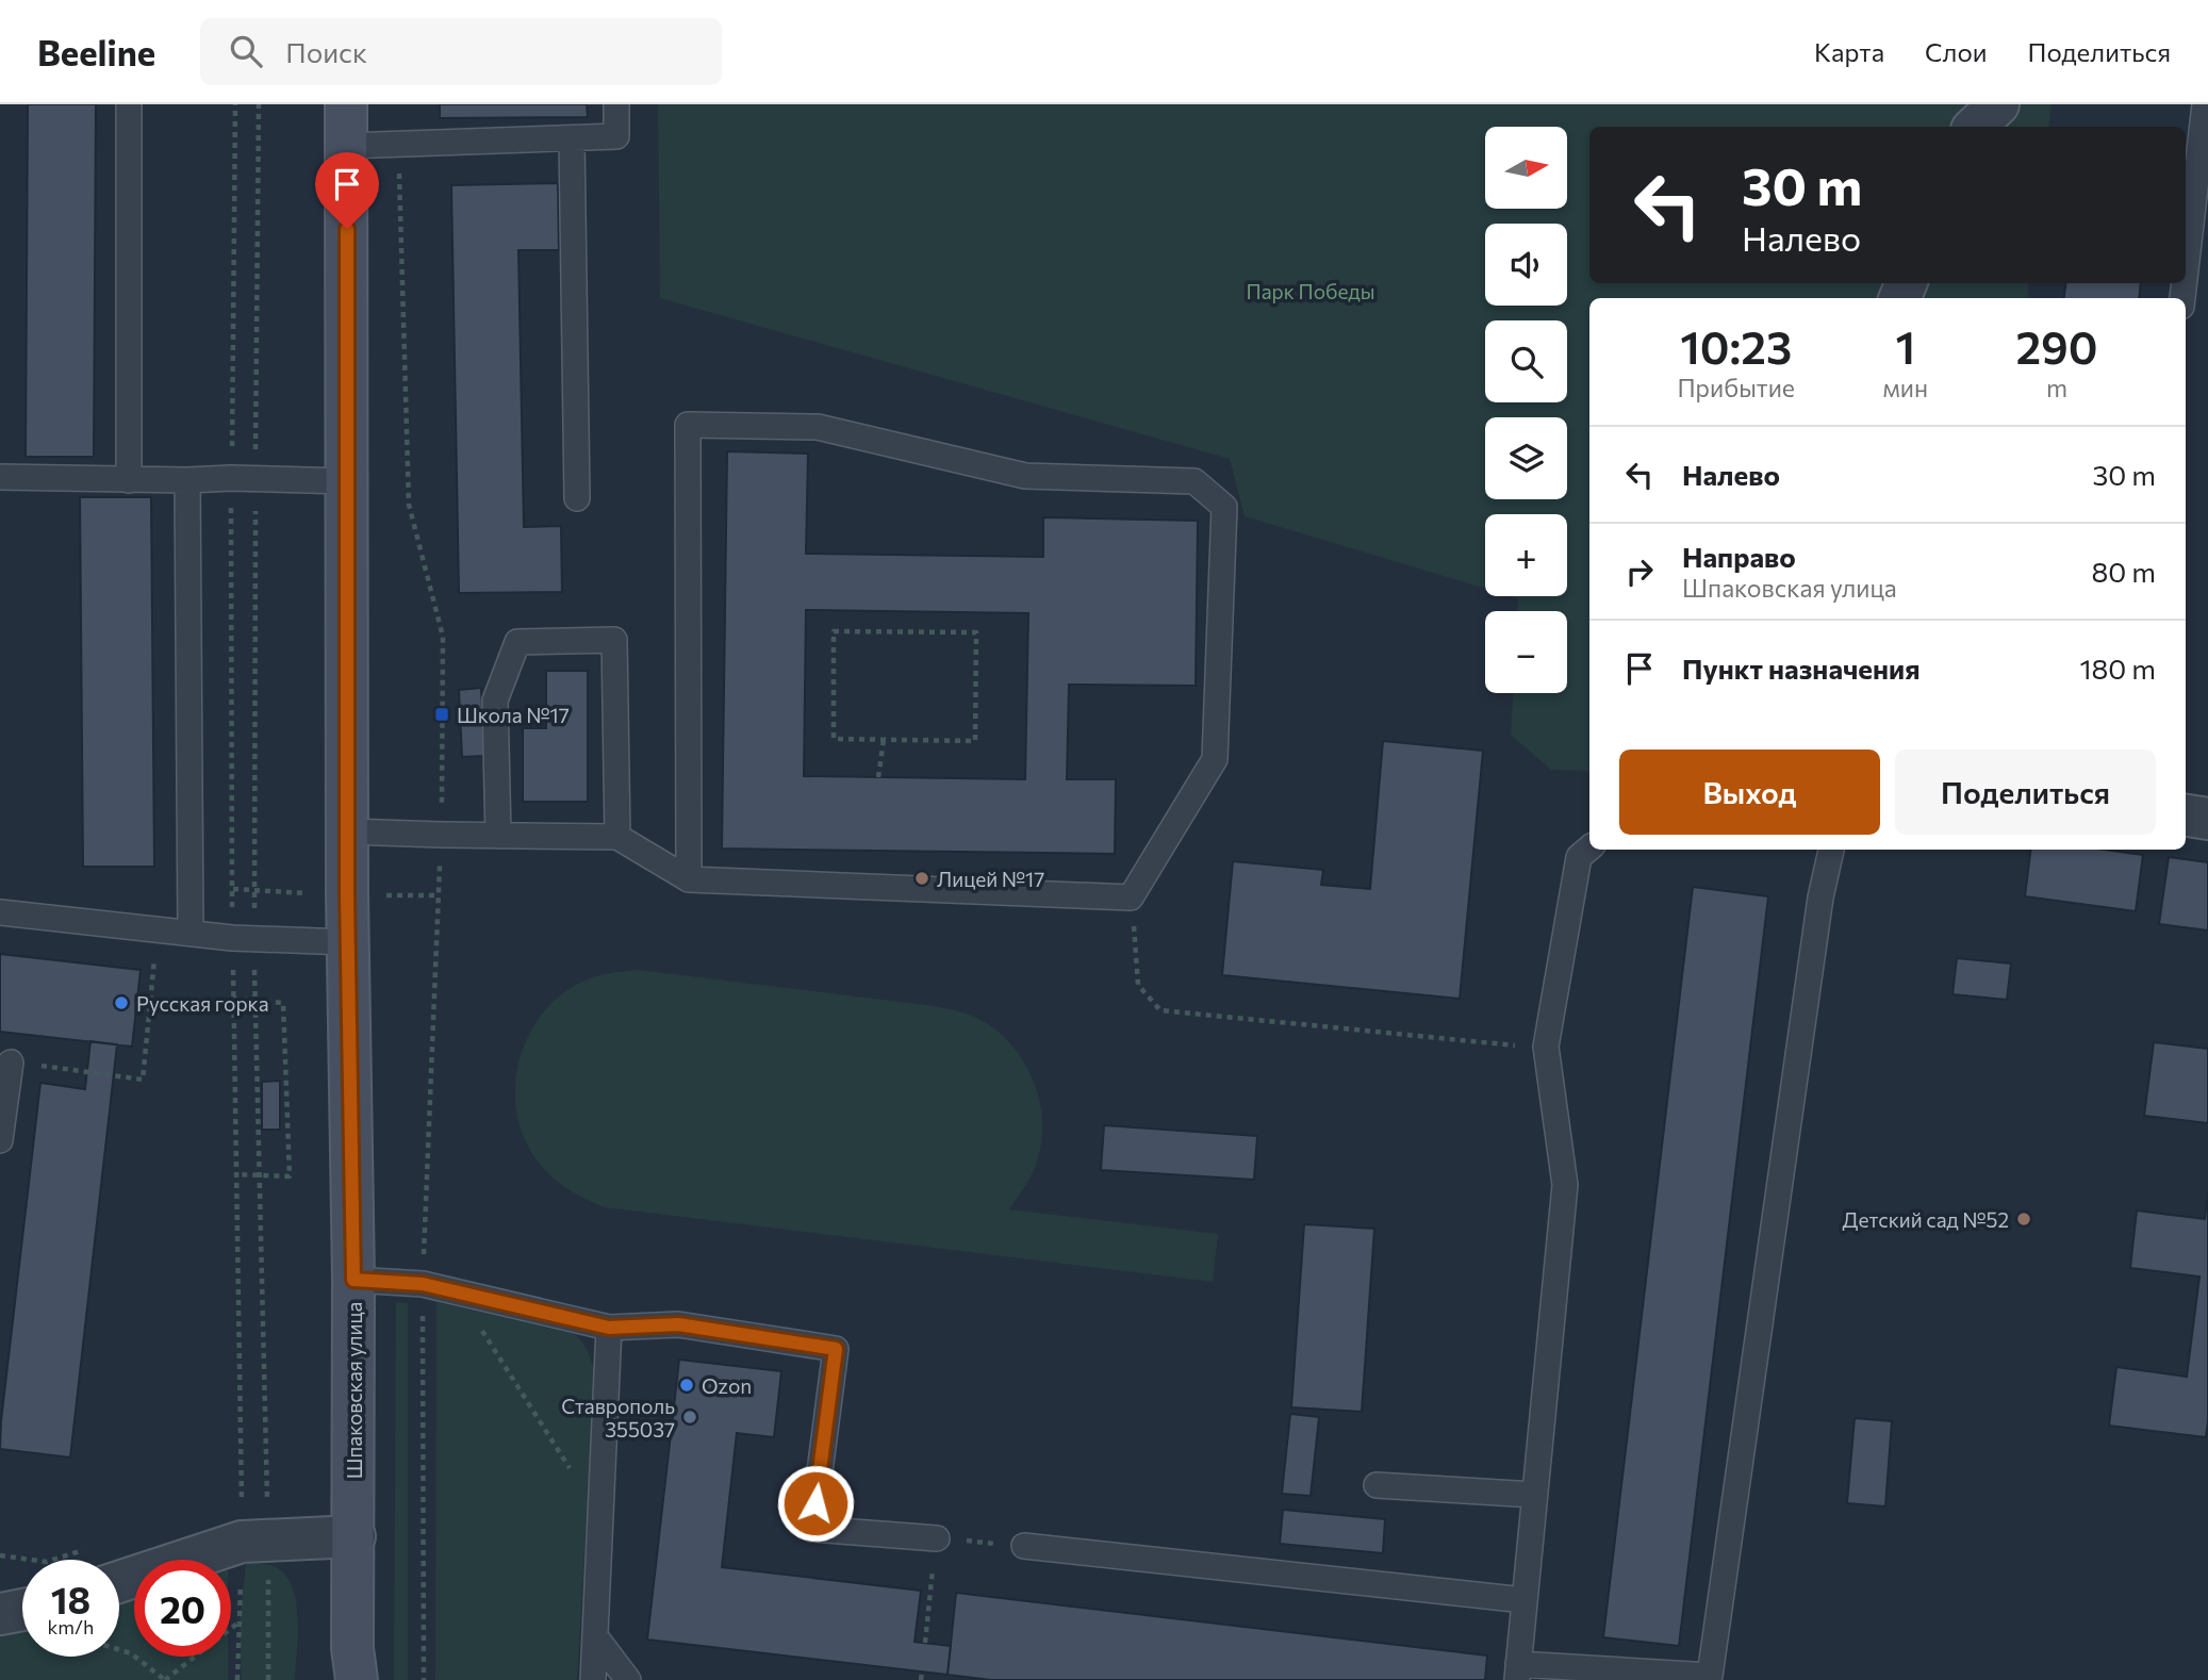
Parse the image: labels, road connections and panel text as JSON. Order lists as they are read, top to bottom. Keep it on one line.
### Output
{"streets":{"main road":["Шпаковская улица"]},"parks":["Парк Победы"],"places":{"transit":["Школа №17"],"other":["Лицей №17","Русская горка","Детский сад №52","Ozon","Ставрополь 355037"]},"north":"right","page":{"header":"Beeline","search":"Поиск","nav":["Карта","Слои","Поделиться"],"map_buttons":["+","−"],"turn":["30 m","Налево"],"eta":["10:23","Прибытие","1","мин","290","m"],"list":[{"name":"Налево","value":"30 m"},{"name":"Направо","note":"Шпаковская улица","value":"80 m"},{"name":"Пункт назначения","value":"180 m"}],"buttons":["Выход","Поделиться"],"speed":"18 km/h","limit":"20"}}
